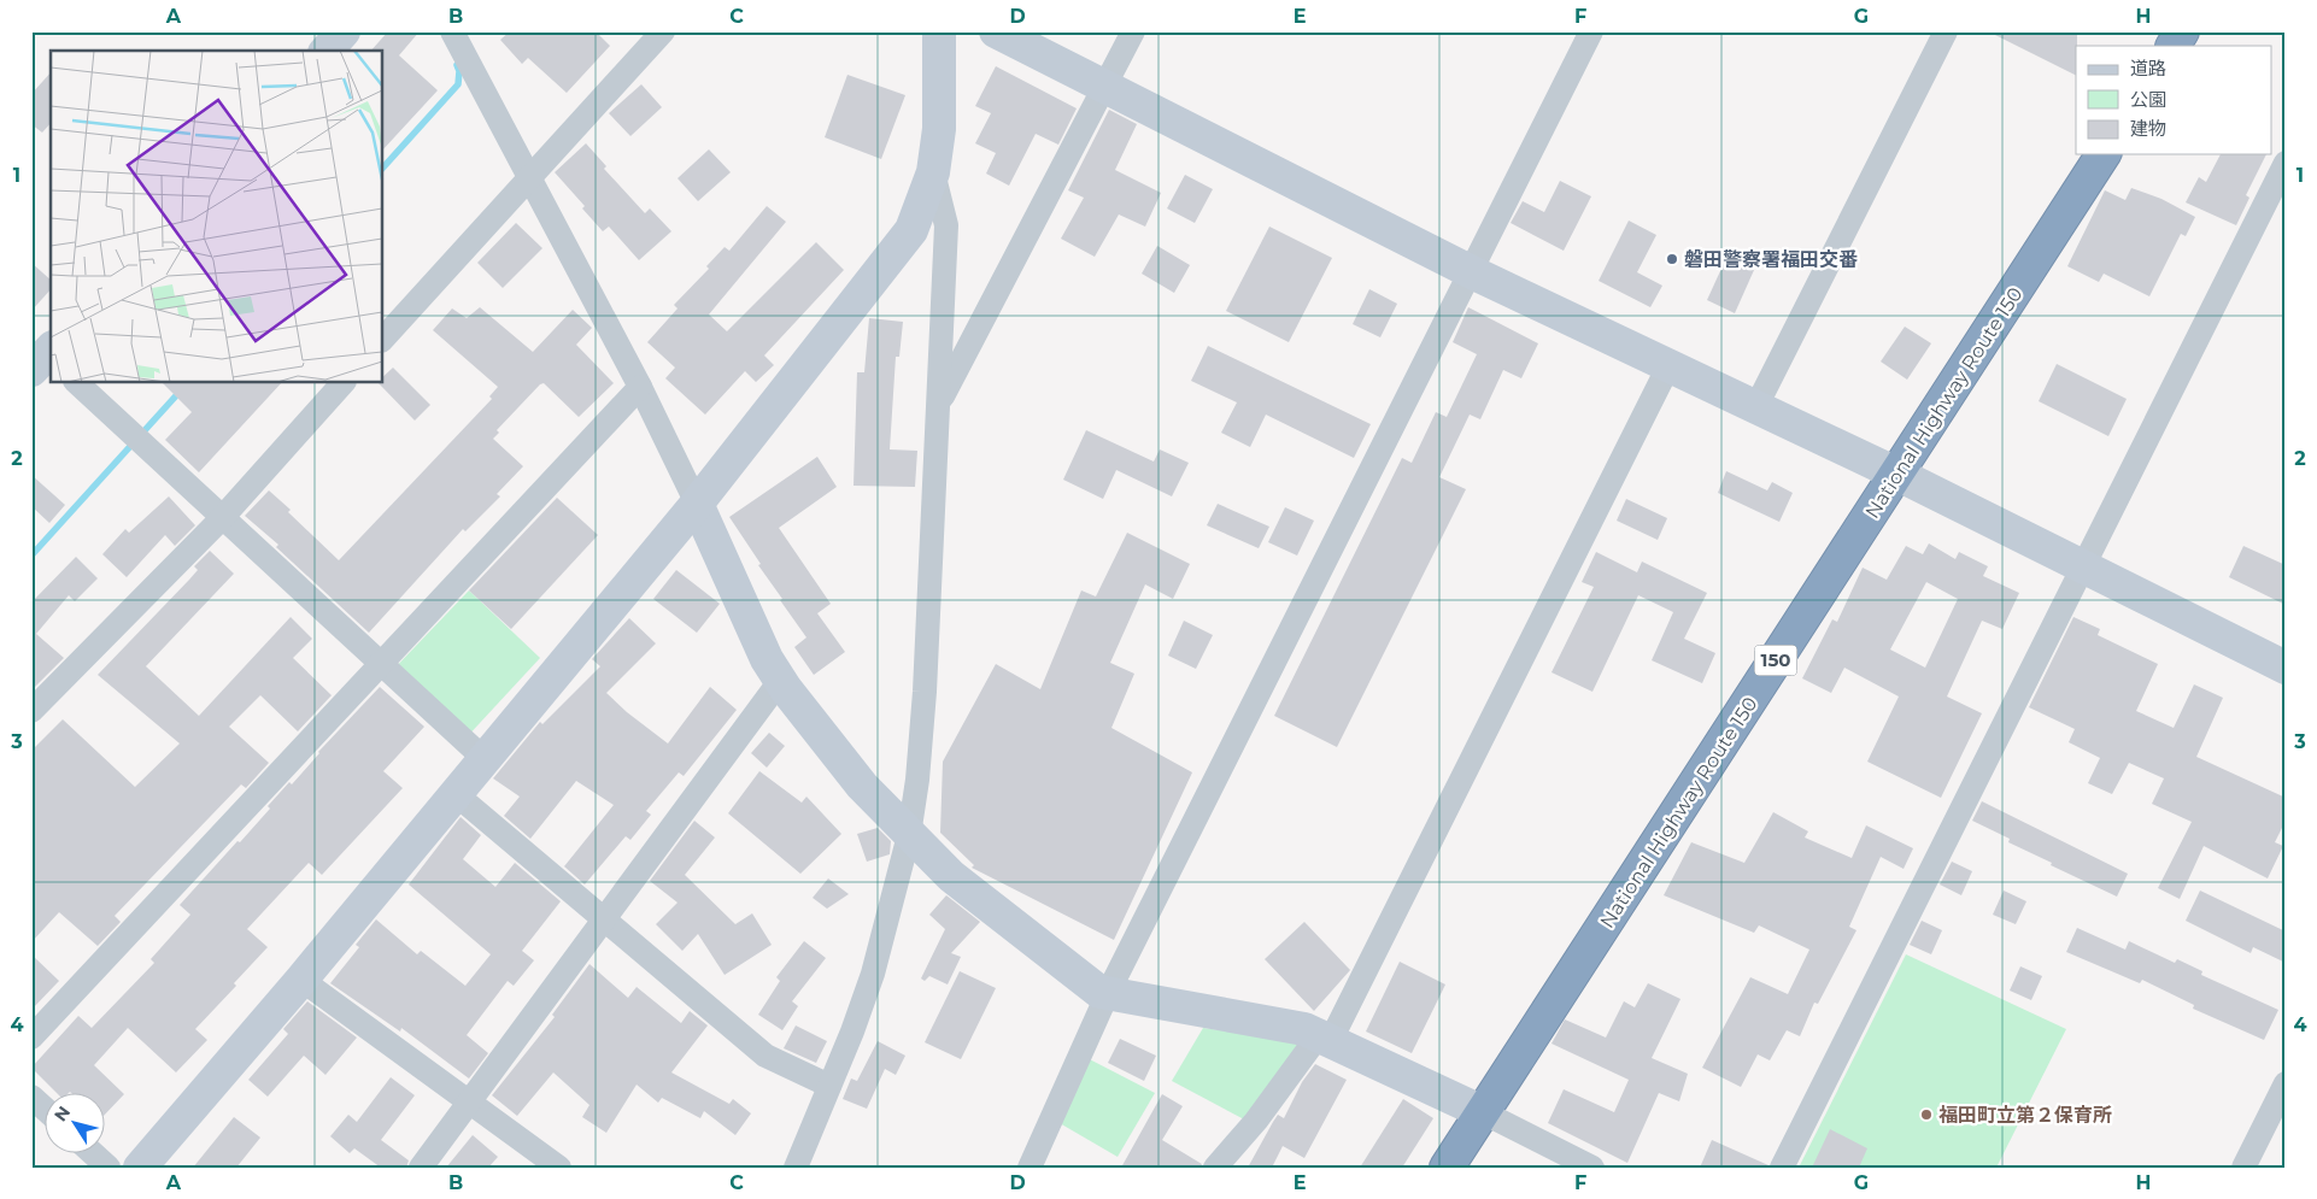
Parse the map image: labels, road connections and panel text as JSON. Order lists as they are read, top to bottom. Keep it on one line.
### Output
{"streets":{"highway":["National Highway Route 150","150"]},"places":["磐田警察署福田交番","福田町立第２保育所"],"legend":["道路","公園","建物"],"north":"top left","grid":{"columns":["A","B","C","D","E","F","G","H"],"rows":["1","2","3","4"]}}
